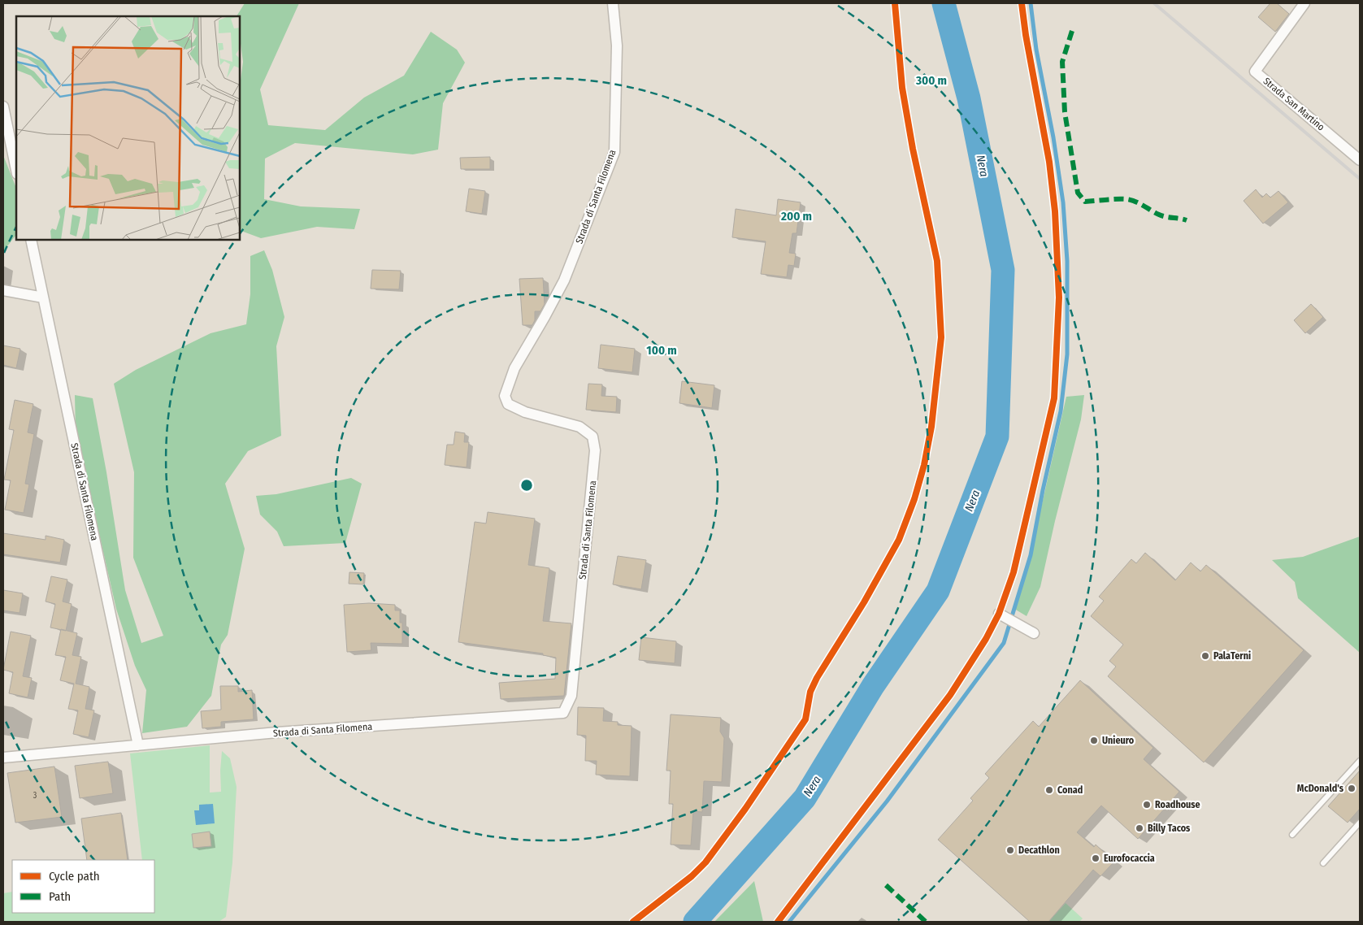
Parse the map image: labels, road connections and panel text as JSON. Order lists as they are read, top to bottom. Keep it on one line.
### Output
{"streets":{"street":["Strada San Martino","Strada di Santa Filomena"]},"water":["Nera"],"places":["PalaTerni","Unieuro","McDonald's","Conad","Roadhouse","Billy Tacos","Decathlon","Eurofocaccia"],"house_numbers":["3"],"legend":["Cycle path","Path"],"rings":["300 m","200 m","100 m"]}
